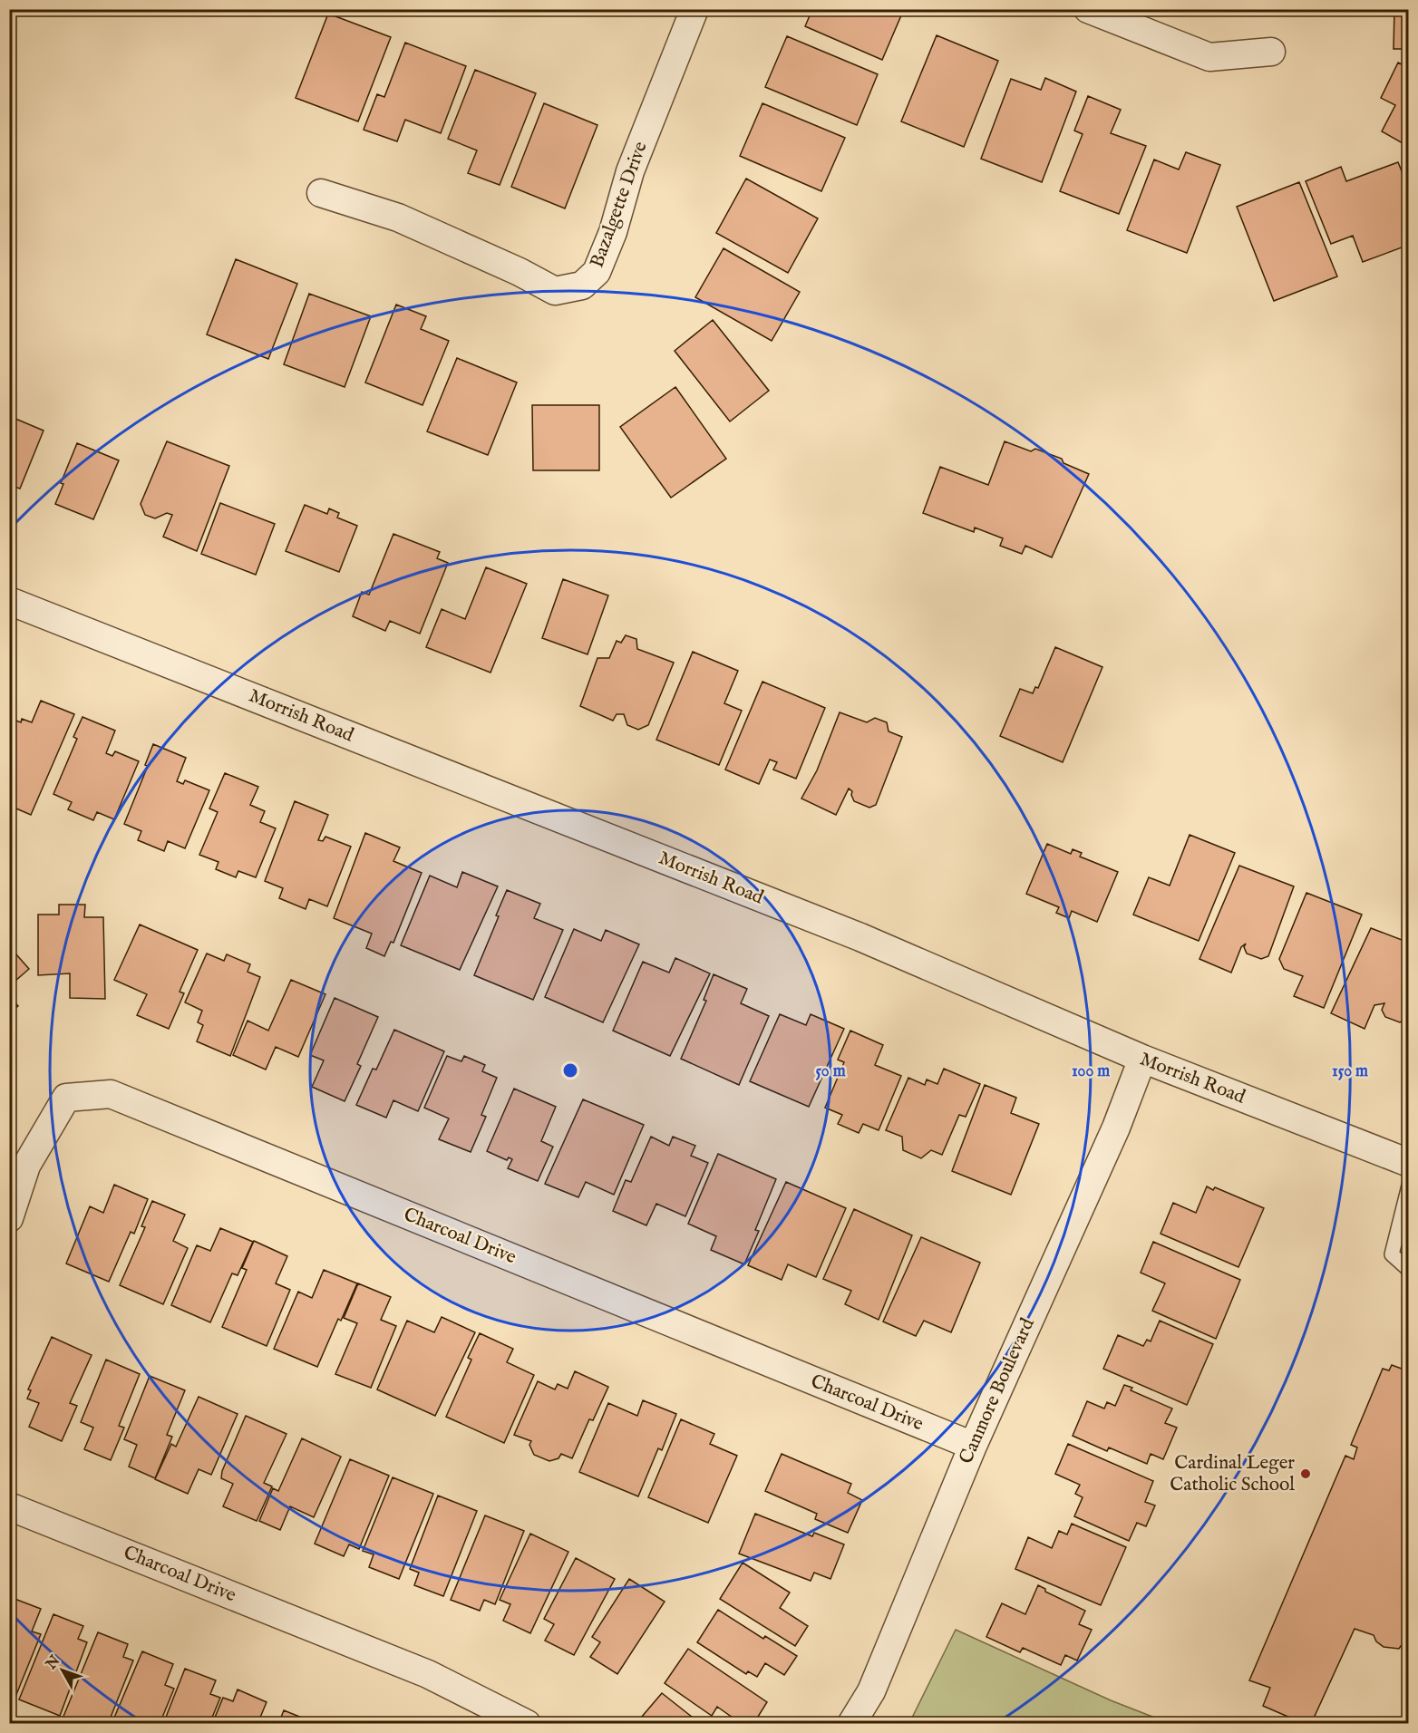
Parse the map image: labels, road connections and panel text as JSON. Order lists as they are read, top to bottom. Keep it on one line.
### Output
{"streets":{"street":["Bazalgette Drive","Morrish Road","Charcoal Drive","Canmore Boulevard"]},"crossings":[["Morrish Road","Canmore Boulevard"],["Charcoal Drive","Canmore Boulevard"]],"places":["Cardinal Leger Catholic School"],"north":"top left","rings":["50 m","100 m","150 m"]}
